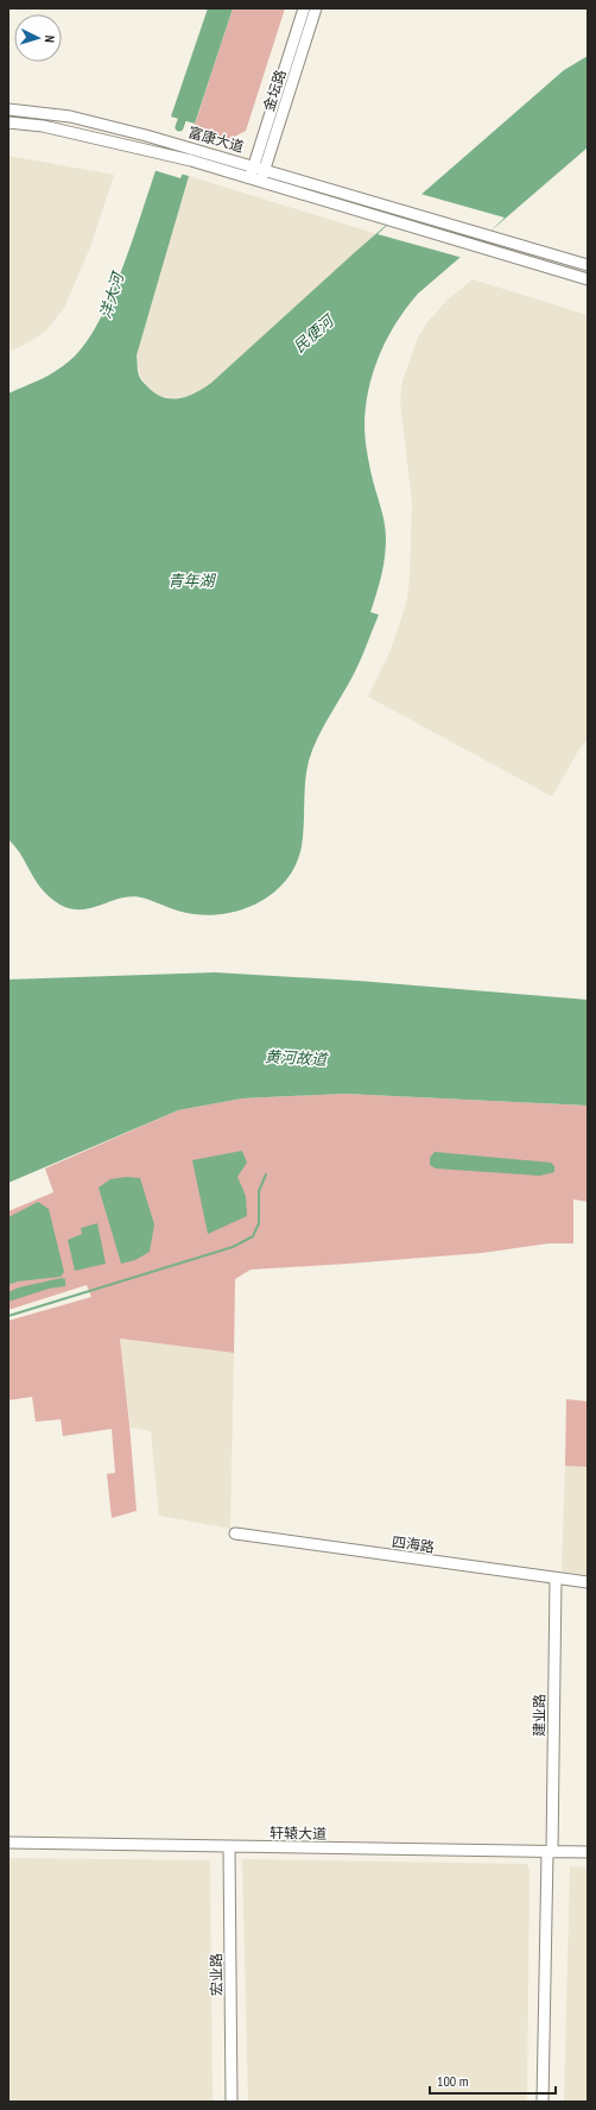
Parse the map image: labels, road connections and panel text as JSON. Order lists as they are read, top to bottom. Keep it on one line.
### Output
{"streets":{"street":["金坛路","富康大道","四海路","建业路","轩辕大道","宏业路"]},"crossings":[["金坛路","富康大道"],["四海路","建业路"],["建业路","轩辕大道"],["轩辕大道","宏业路"]],"water":["洋大河","民便河","青年湖","黄河故道"],"scale_bar":"100 m","north":"right"}
